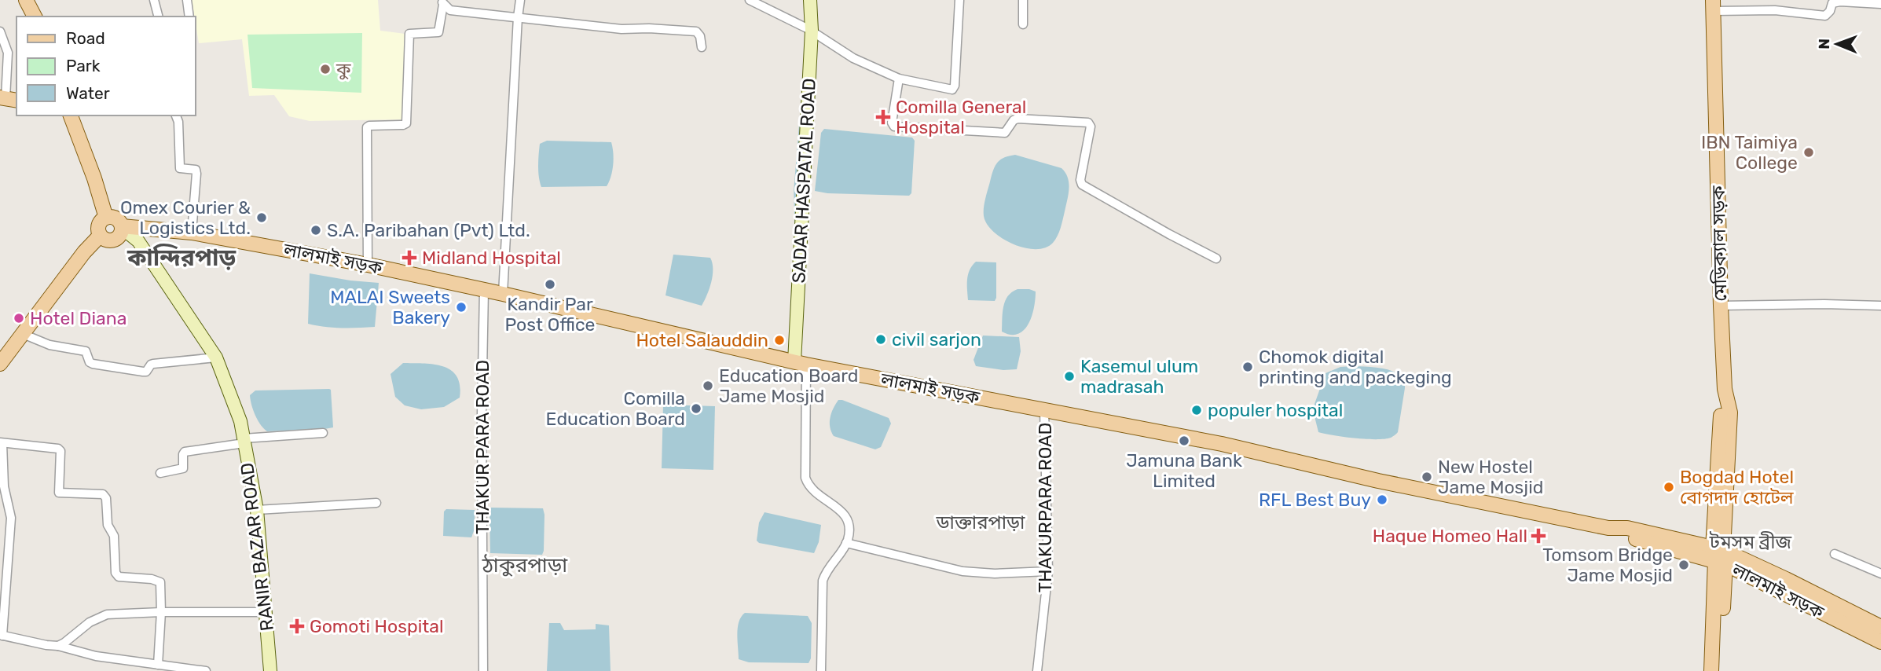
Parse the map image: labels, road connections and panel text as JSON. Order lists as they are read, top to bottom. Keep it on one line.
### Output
{"streets":{"main road":["SADAR HASPATAL ROAD","মেডিক্যাল সড়ক","লালমাই সড়ক","RANIR BAZAR ROAD"],"street":["THAKUR PARA ROAD","THAKURPARA ROAD"]},"crossings":[["SADAR HASPATAL ROAD","লালমাই সড়ক"],["মেডিক্যাল সড়ক","লালমাই সড়ক"],["লালমাই সড়ক","THAKUR PARA ROAD"],["লালমাই সড়ক","THAKURPARA ROAD"],["লালমাই সড়ক","RANIR BAZAR ROAD"]],"districts":["কান্দিরপাড়","ডাক্তারপাড়া","টমসম ব্রীজ","ঠাকুরপাড়া"],"places":{"other":["কু","IBN Taimiya College","Omex Courier & Logistics Ltd.","S.A. Paribahan (Pvt) Ltd.","Kandir Par Post Office","MALAI Sweets Bakery","Hotel Diana","civil sarjon","Hotel Salauddin","Chomok digital printing and packeging","Kasemul ulum madrasah","Education Board Jame Mosjid","Comilla Education Board","populer hospital","Jamuna Bank Limited","New Hostel Jame Mosjid","Bogdad Hotel বোগদাদ হোটেল","RFL Best Buy","Tomsom Bridge Jame Mosjid"],"health":["Comilla General Hospital","Midland Hospital","Haque Homeo Hall","Gomoti Hospital"]},"legend":["Road","Park","Water"],"north":"left"}
